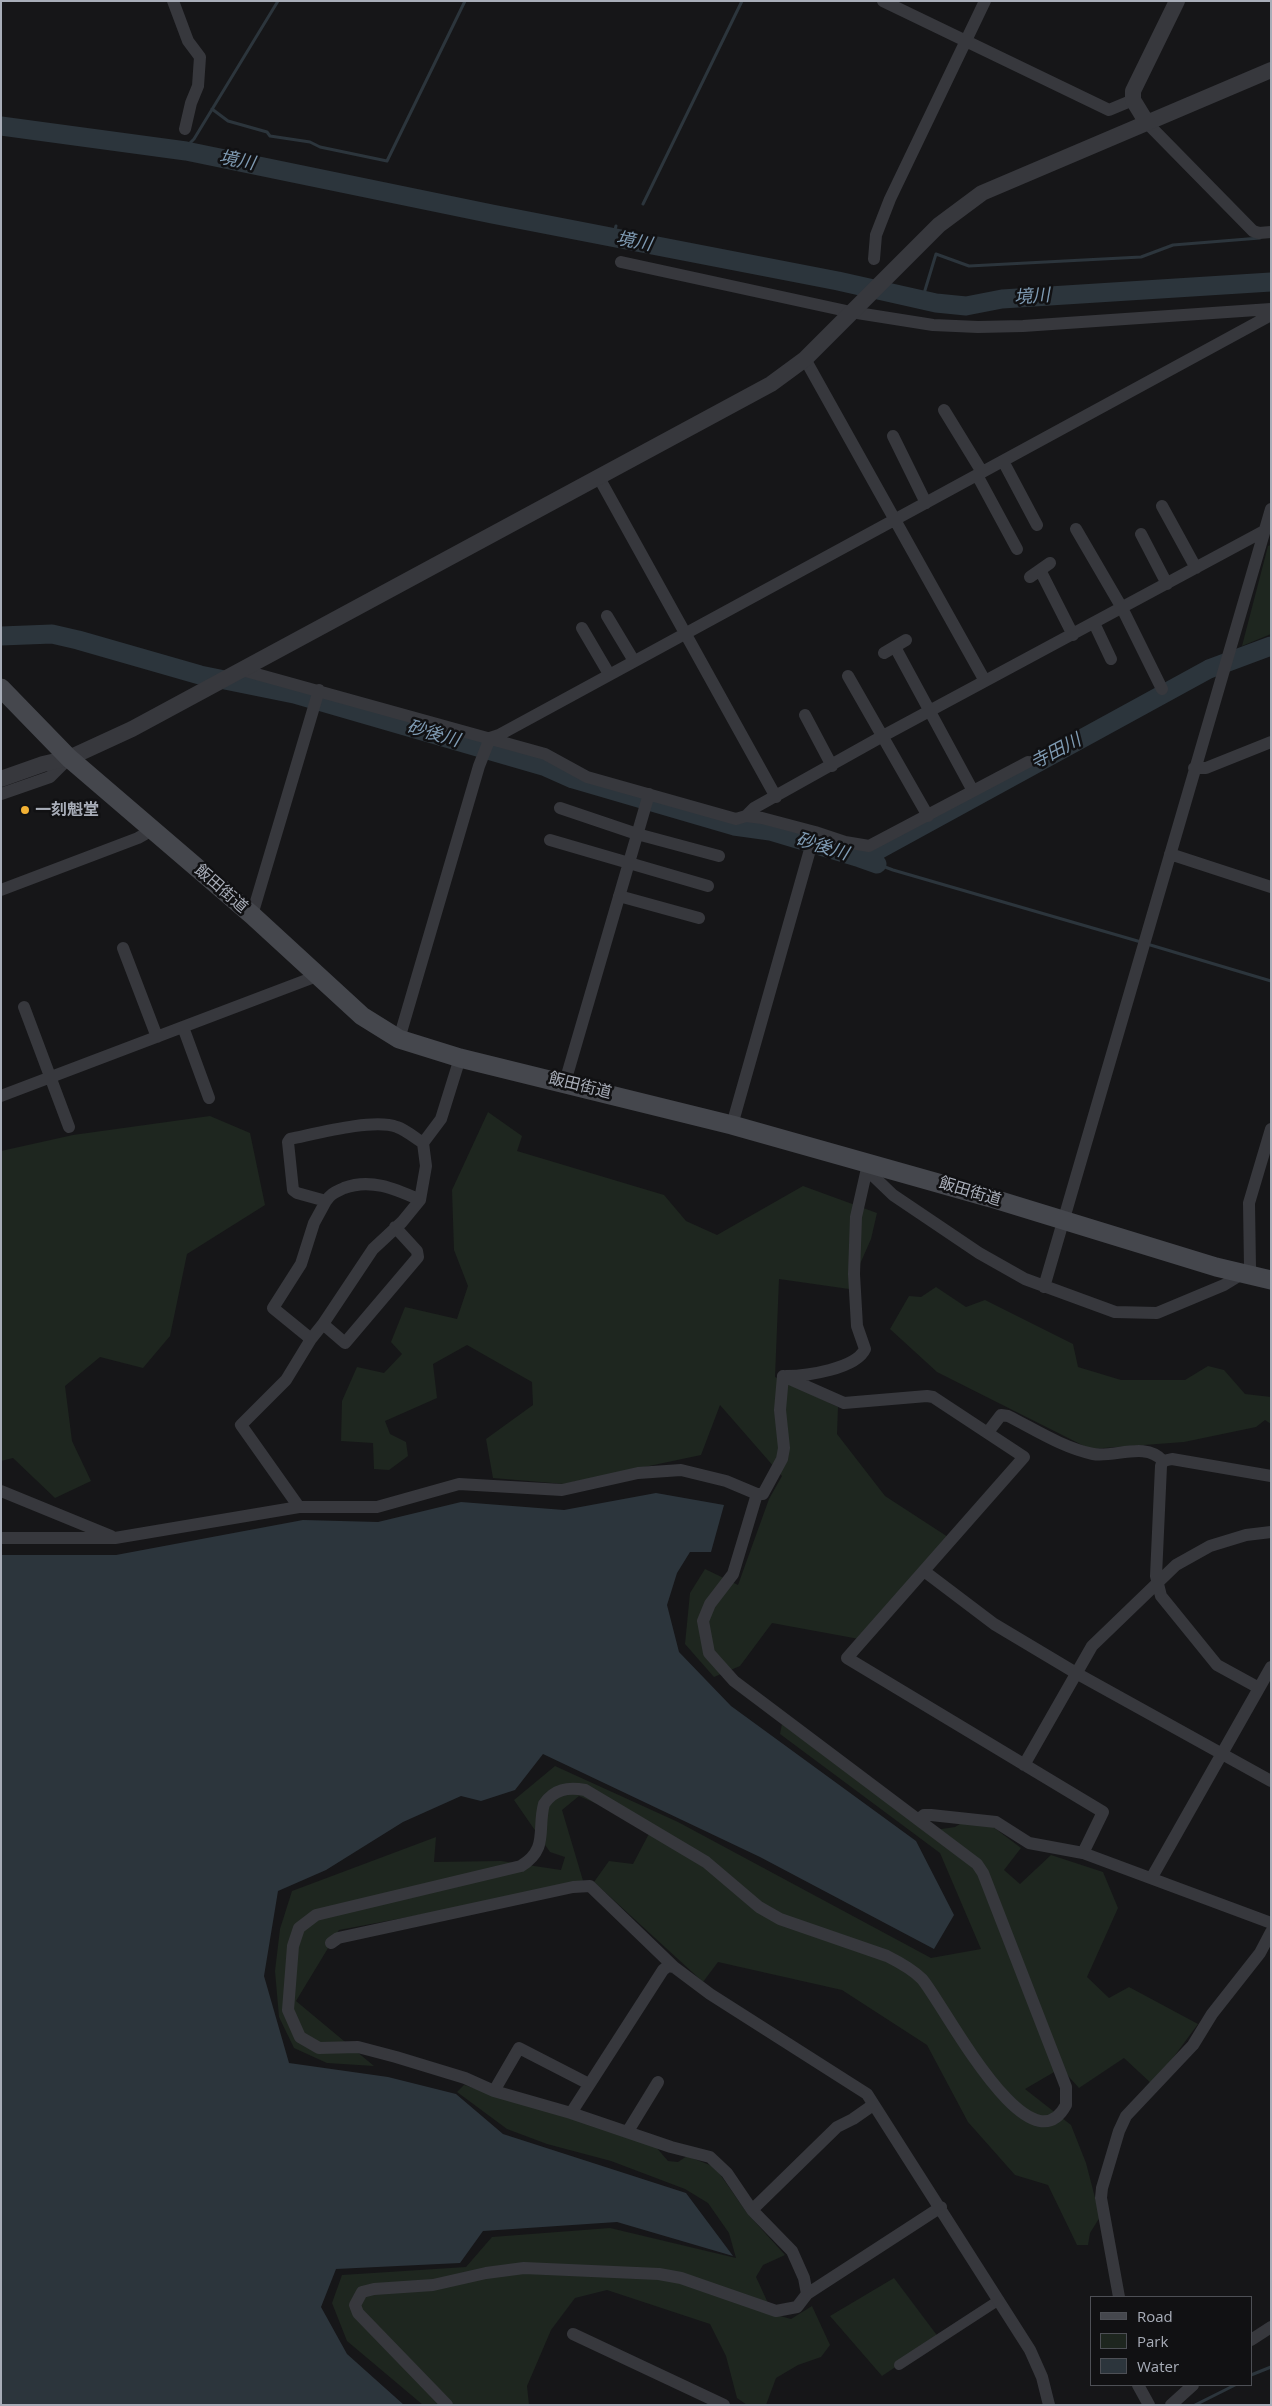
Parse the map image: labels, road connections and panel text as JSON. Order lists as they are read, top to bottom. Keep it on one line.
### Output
{"streets":{"main road":["飯田街道"]},"water":["境川","砂後川","寺田川"],"places":["一刻魁堂"],"legend":["Road","Park","Water"]}
